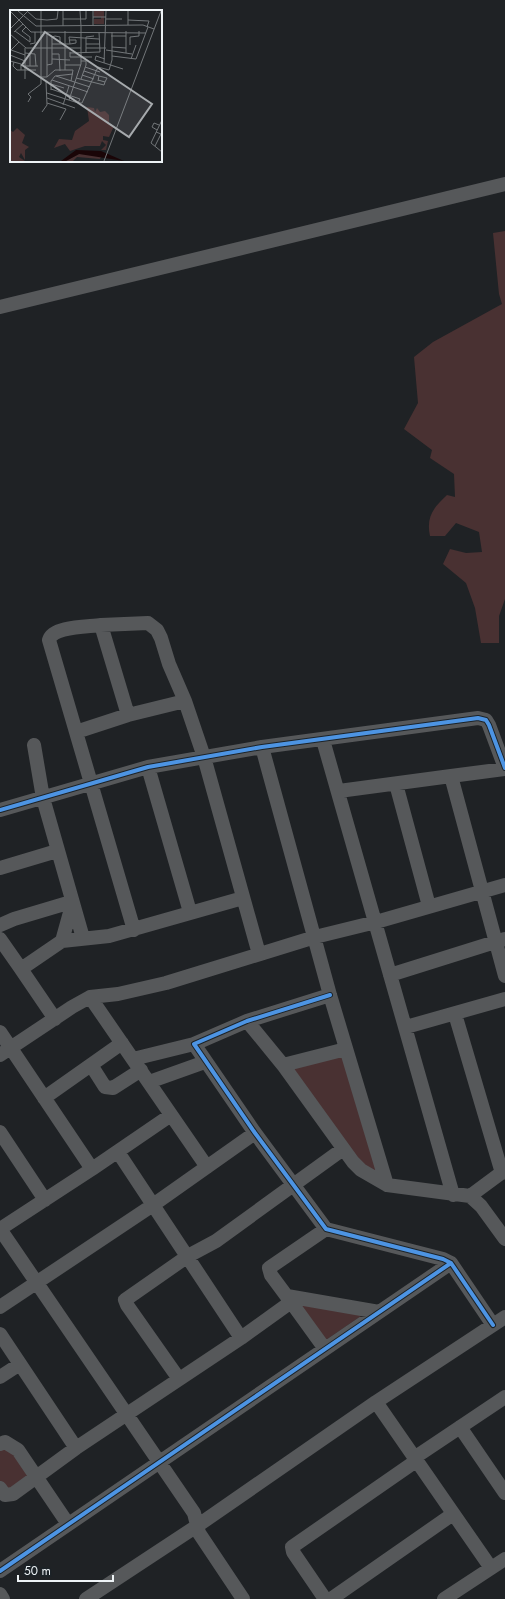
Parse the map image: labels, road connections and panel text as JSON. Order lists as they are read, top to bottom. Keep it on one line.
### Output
{"scale_bar":"50 m"}
